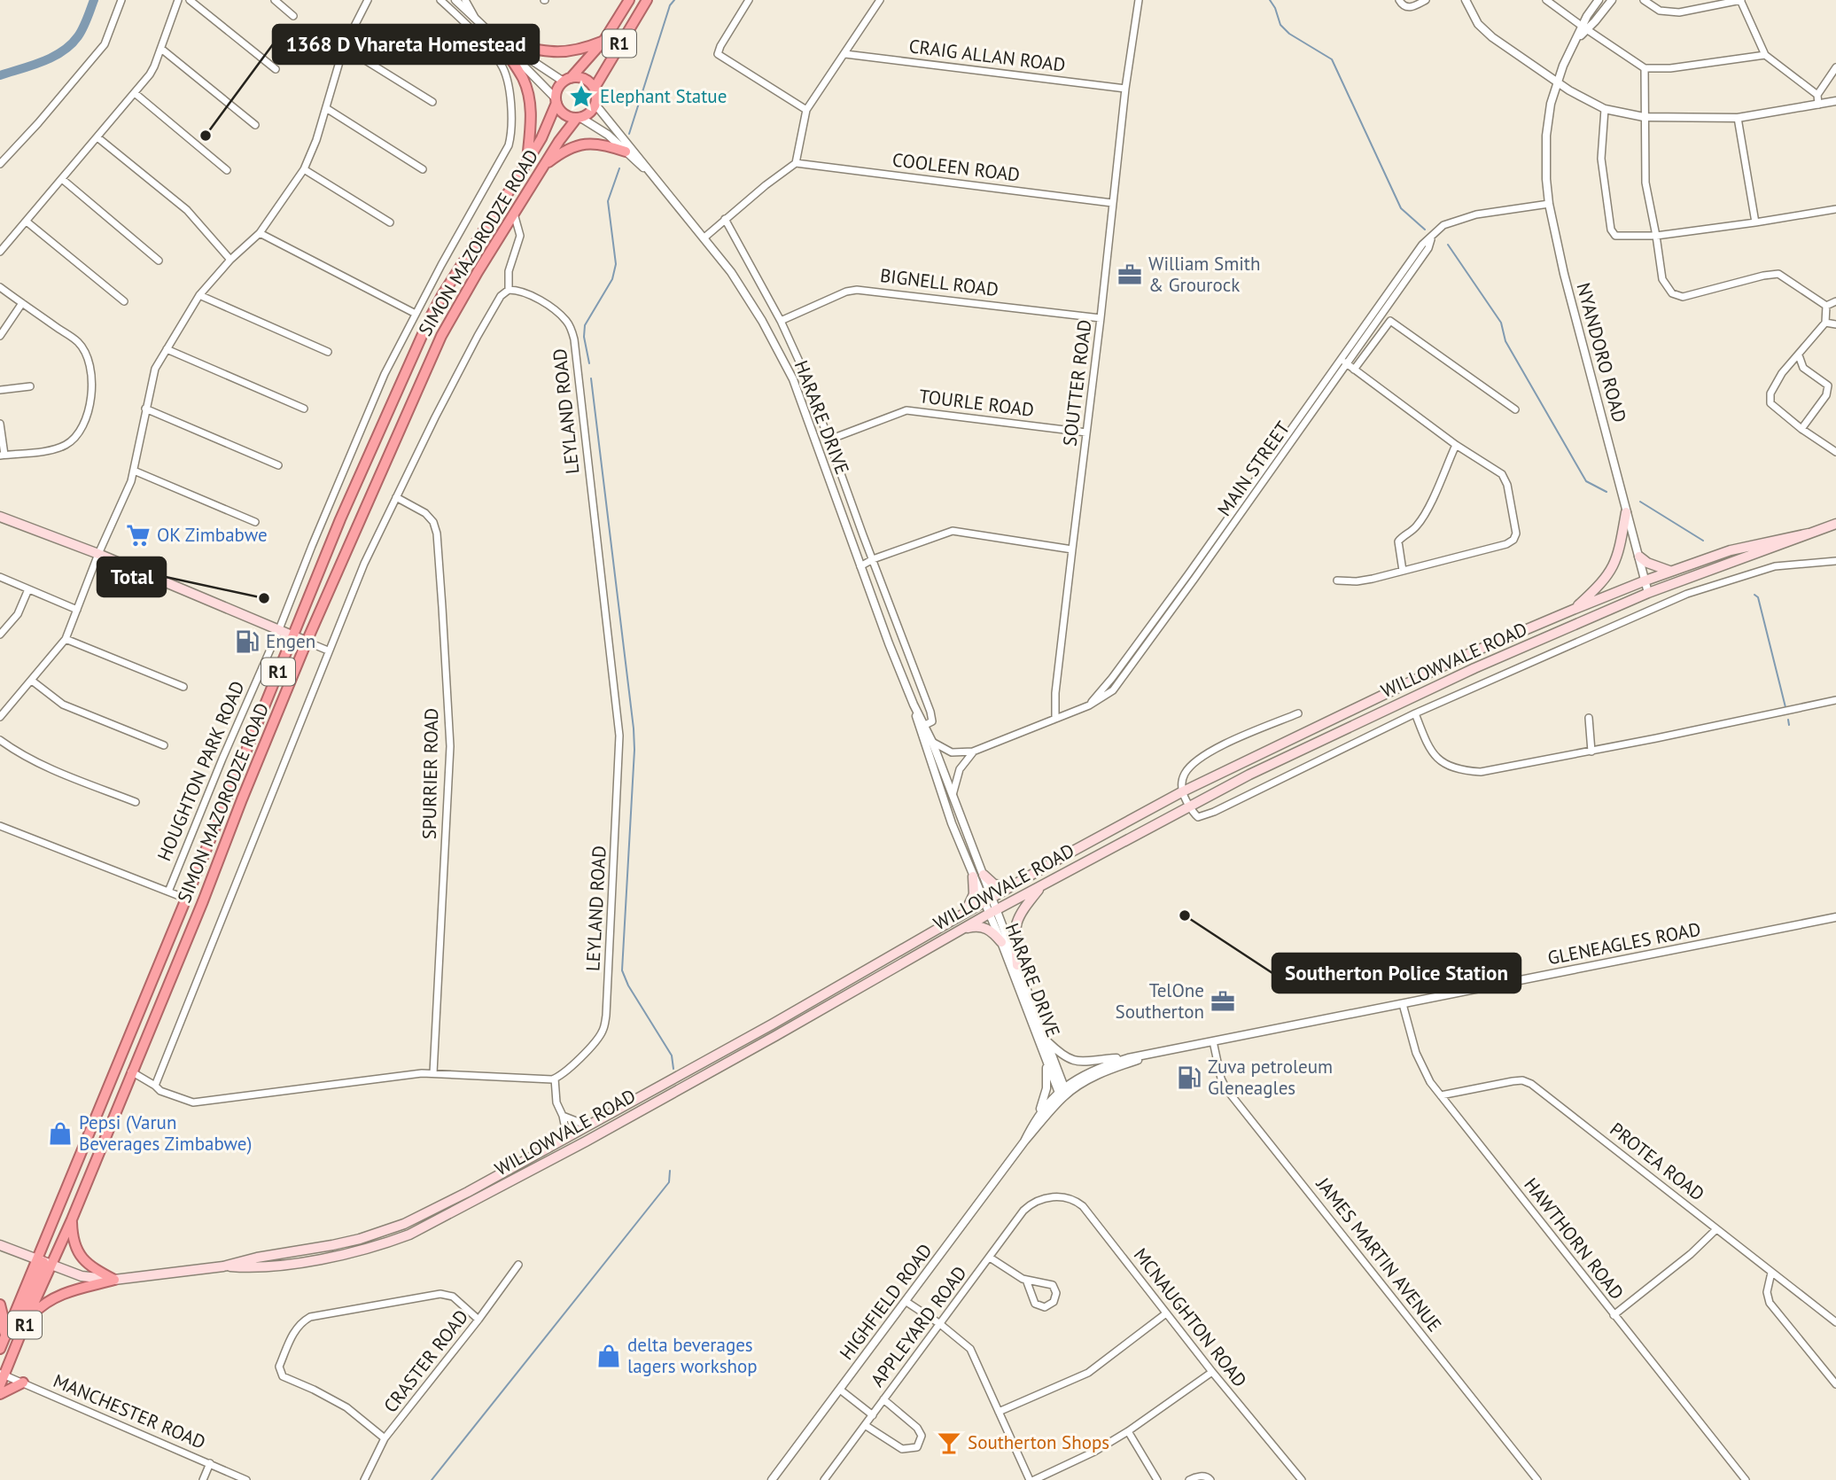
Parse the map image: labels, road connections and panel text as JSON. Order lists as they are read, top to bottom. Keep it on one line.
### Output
{"streets":{"highway":["R1","SIMON MAZORODZE ROAD"],"main road":["WILLOWVALE ROAD"],"street":["CRAIG ALLAN ROAD","COOLEEN ROAD","BIGNELL ROAD","NYANDORO ROAD","SOUTTER ROAD","TOURLE ROAD","LEYLAND ROAD","HARARE DRIVE","MAIN STREET","HOUGHTON PARK ROAD","SPURRIER ROAD","GLENEAGLES ROAD","PROTEA ROAD","HAWTHORN ROAD","JAMES MARTIN AVENUE","HIGHFIELD ROAD","MCNAUGHTON ROAD","APPLEYARD ROAD","CRASTER ROAD","MANCHESTER ROAD"]},"crossings":[["R1","SIMON MAZORODZE ROAD"],["R1","HARARE DRIVE"],["CRAIG ALLAN ROAD","SOUTTER ROAD"],["COOLEEN ROAD","SOUTTER ROAD"],["SIMON MAZORODZE ROAD","HARARE DRIVE"],["SIMON MAZORODZE ROAD","WILLOWVALE ROAD"],["SIMON MAZORODZE ROAD","MANCHESTER ROAD"],["BIGNELL ROAD","SOUTTER ROAD"],["NYANDORO ROAD","MAIN STREET"],["NYANDORO ROAD","WILLOWVALE ROAD"],["SOUTTER ROAD","TOURLE ROAD"],["SOUTTER ROAD","MAIN STREET"],["HARARE DRIVE","MAIN STREET"],["HARARE DRIVE","WILLOWVALE ROAD"],["HARARE DRIVE","GLENEAGLES ROAD"],["HARARE DRIVE","HIGHFIELD ROAD"],["GLENEAGLES ROAD","HAWTHORN ROAD"],["GLENEAGLES ROAD","JAMES MARTIN AVENUE"],["GLENEAGLES ROAD","HIGHFIELD ROAD"],["PROTEA ROAD","HAWTHORN ROAD"],["MCNAUGHTON ROAD","APPLEYARD ROAD"]],"places":{"place":["Elephant Statue"],"other":["1368 D Vhareta Homestead","Total","Southerton Police Station"],"office":["William Smith & Grourock","TelOne Southerton"],"supermarket":["OK Zimbabwe"],"fuel station":["Engen","Zuva petroleum Gleneagles"],"shop":["Pepsi (Varun Beverages Zimbabwe)","delta beverages lagers workshop"],"bar":["Southerton Shops"]}}
